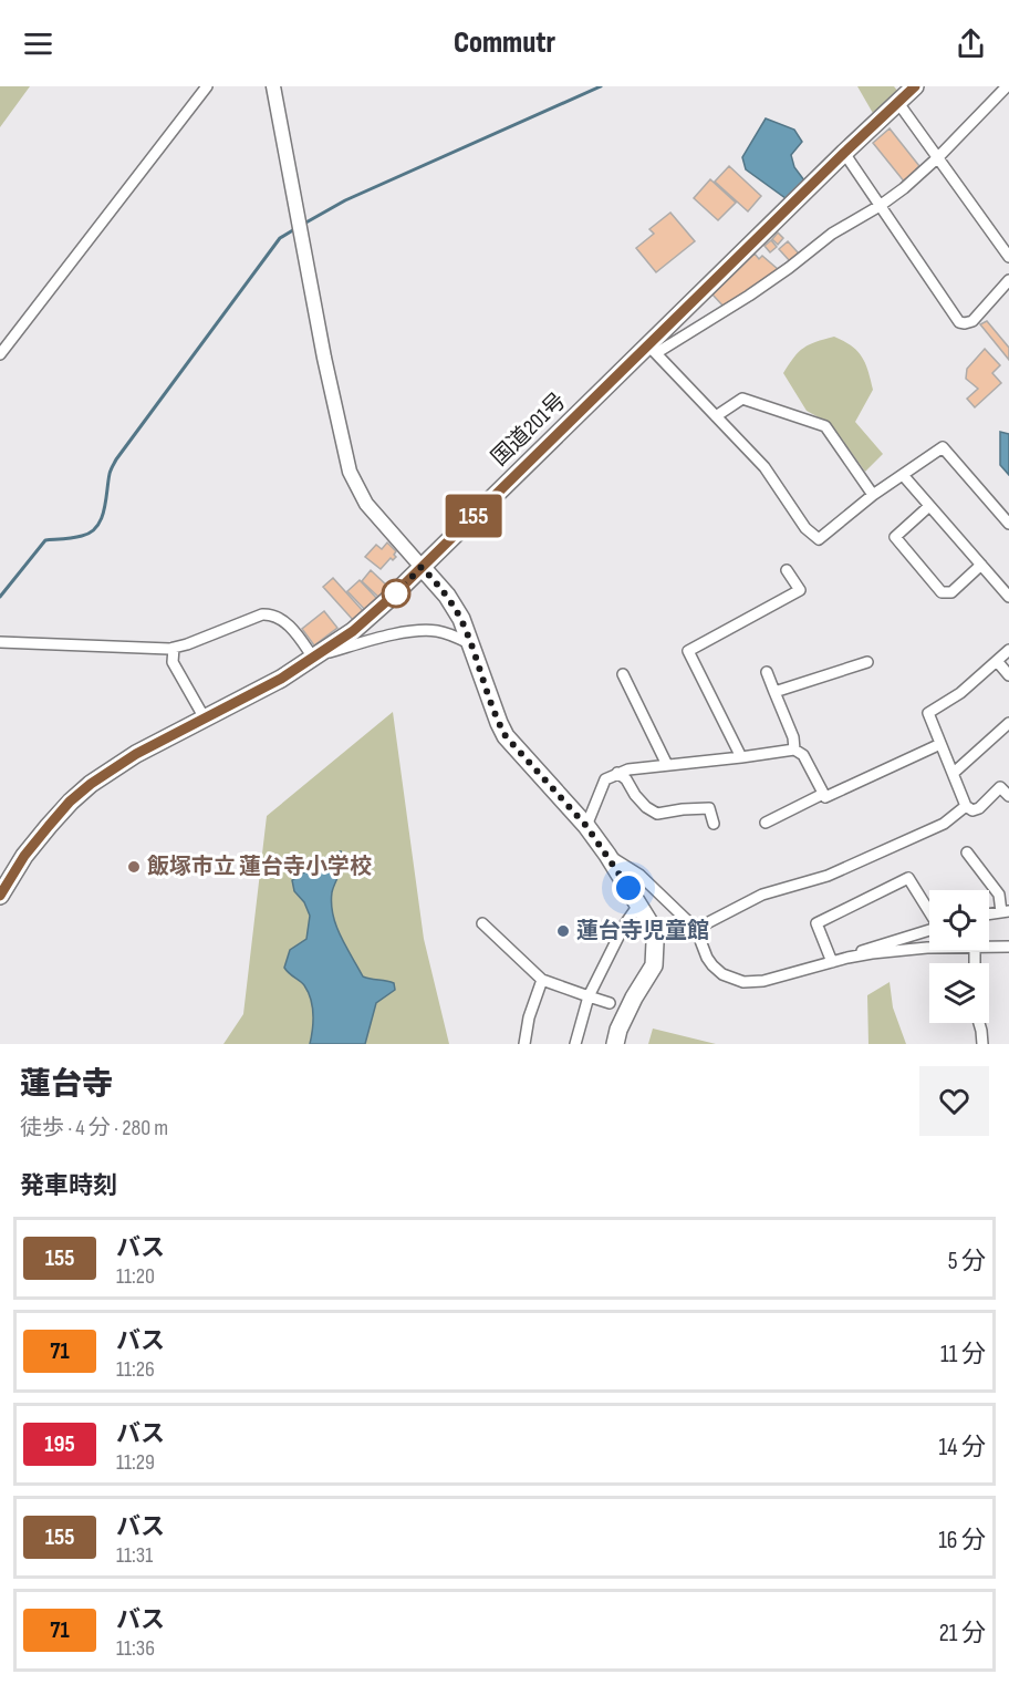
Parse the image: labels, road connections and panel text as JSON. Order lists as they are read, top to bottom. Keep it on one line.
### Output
{"streets":{"main road":["国道201号"]},"places":["飯塚市立 蓮台寺小学校","蓮台寺児童館"],"lines":["bus line 155"],"page":{"header":"Commutr","on_map":"155","heading":[["蓮台寺","徒歩 · 4 分 · 280 m"],"発車時刻"],"list":[{"mark":"155","name":"バス","note":"11:20","value":"5 分"},{"mark":"71","name":"バス","note":"11:26","value":"11 分"},{"mark":"195","name":"バス","note":"11:29","value":"14 分"},{"mark":"155","name":"バス","note":"11:31","value":"16 分"},{"mark":"71","name":"バス","note":"11:36","value":"21 分"}]}}
